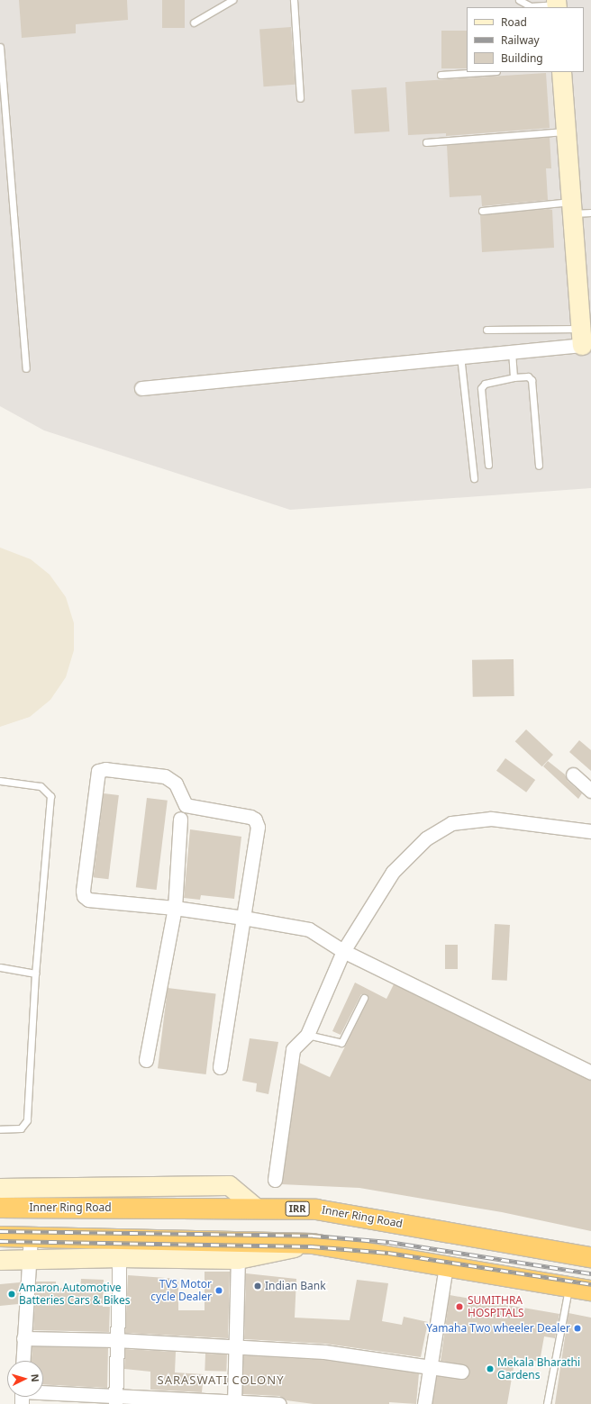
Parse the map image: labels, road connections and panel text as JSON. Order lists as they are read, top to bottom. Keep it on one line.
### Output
{"streets":{"highway":["Inner Ring Road","IRR"]},"districts":["SARASWATI COLONY"],"places":["Indian Bank","TVS Motor cycle Dealer","Amaron Automotive Batteries Cars & Bikes","SUMITHRA HOSPITALS","Yamaha Two wheeler Dealer","Mekala Bharathi Gardens"],"legend":["Road","Railway","Building"],"north":"right"}
